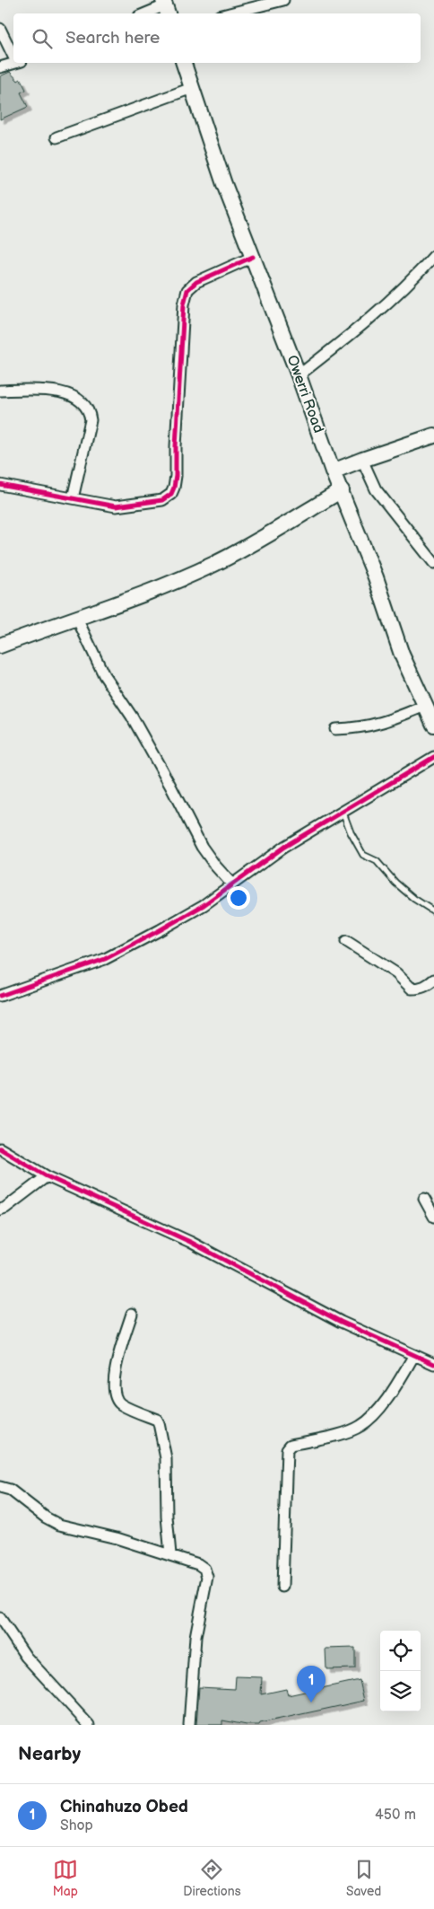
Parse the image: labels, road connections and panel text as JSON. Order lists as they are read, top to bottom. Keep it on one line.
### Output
{"streets":{"main road":["Owerri Road"]},"page":{"search":"Search here","pins":"1","heading":"Nearby","list":[{"mark":"1","name":"Chinahuzo Obed","note":"Shop","value":"450 m"}],"nav":["Map","Directions","Saved"]}}
